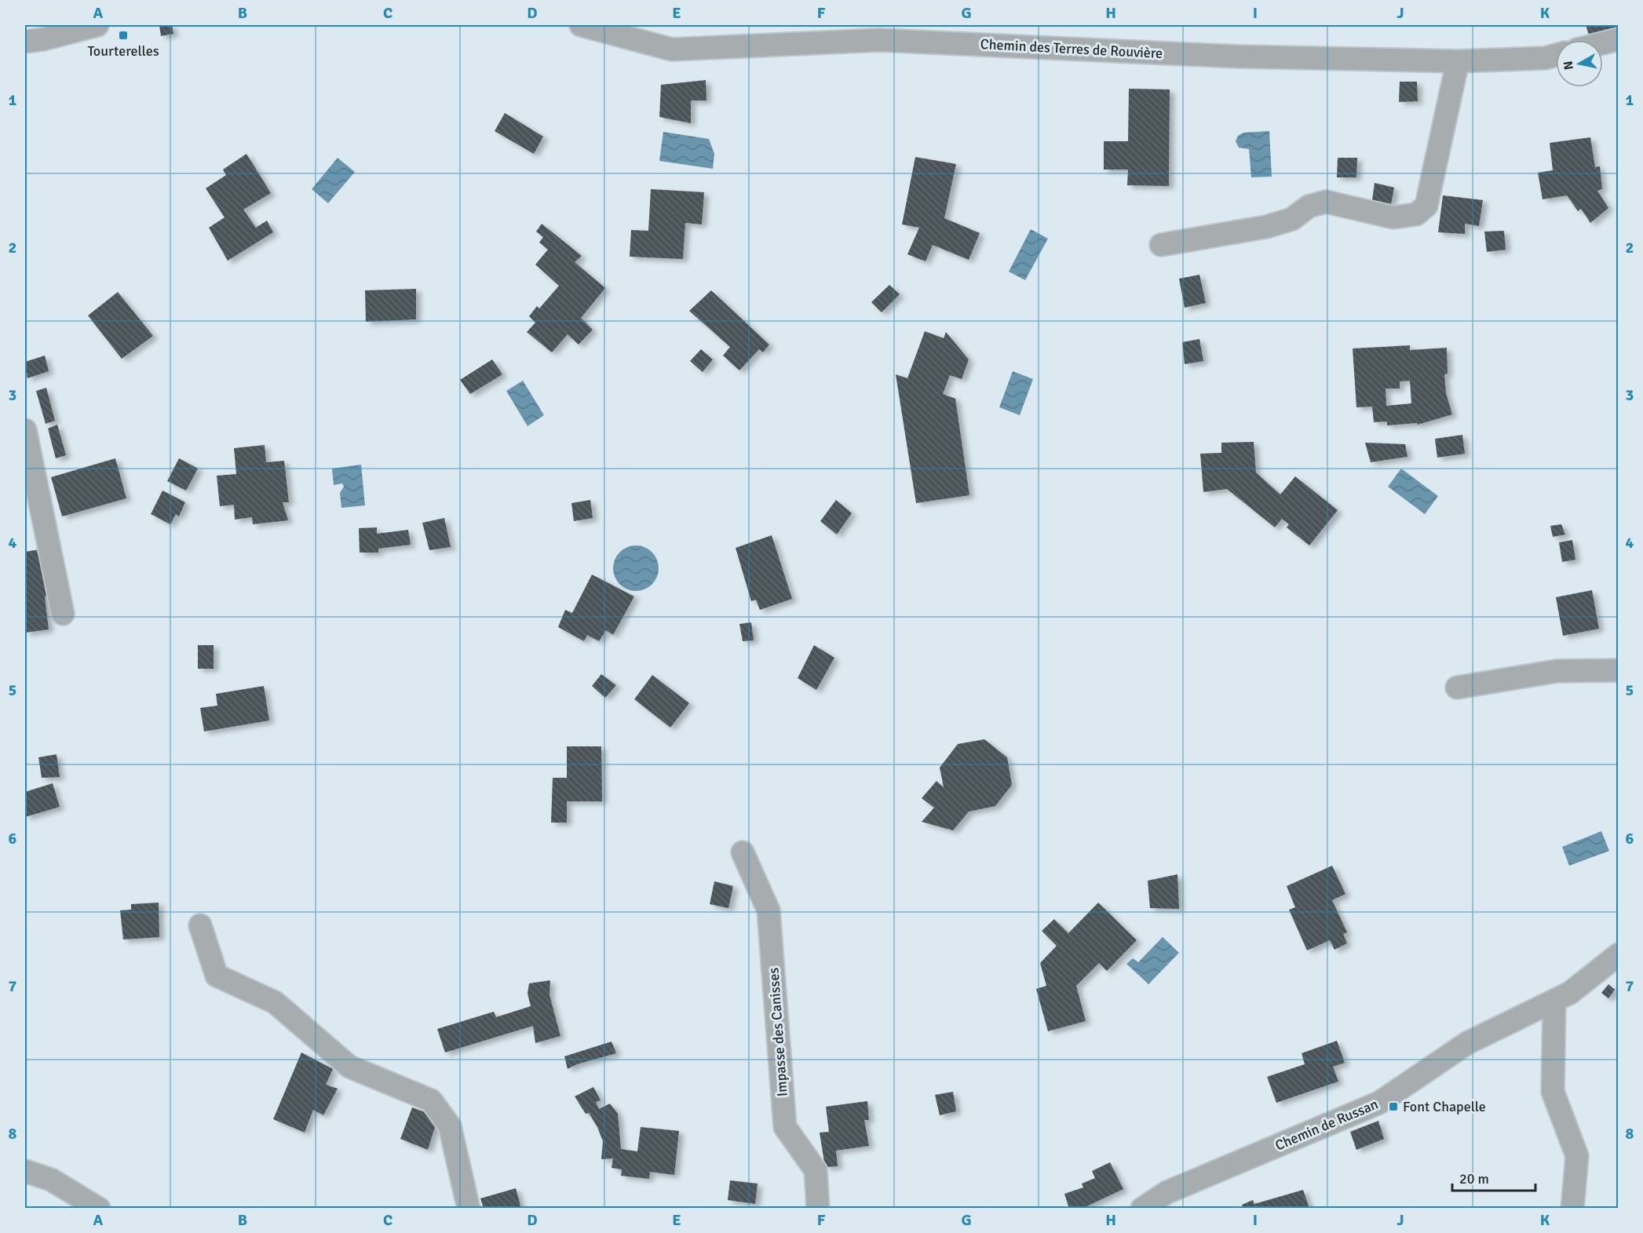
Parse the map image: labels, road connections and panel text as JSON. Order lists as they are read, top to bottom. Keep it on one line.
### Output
{"streets":{"street":["Chemin des Terres de Rouvière","Impasse des Canisses","Chemin de Russan"]},"places":{"transit":["Tourterelles","Font Chapelle"]},"scale_bar":"20 m","north":"left","grid":{"columns":["A","B","C","D","E","F","G","H","I","J","K"],"rows":["1","2","3","4","5","6","7","8"]}}
